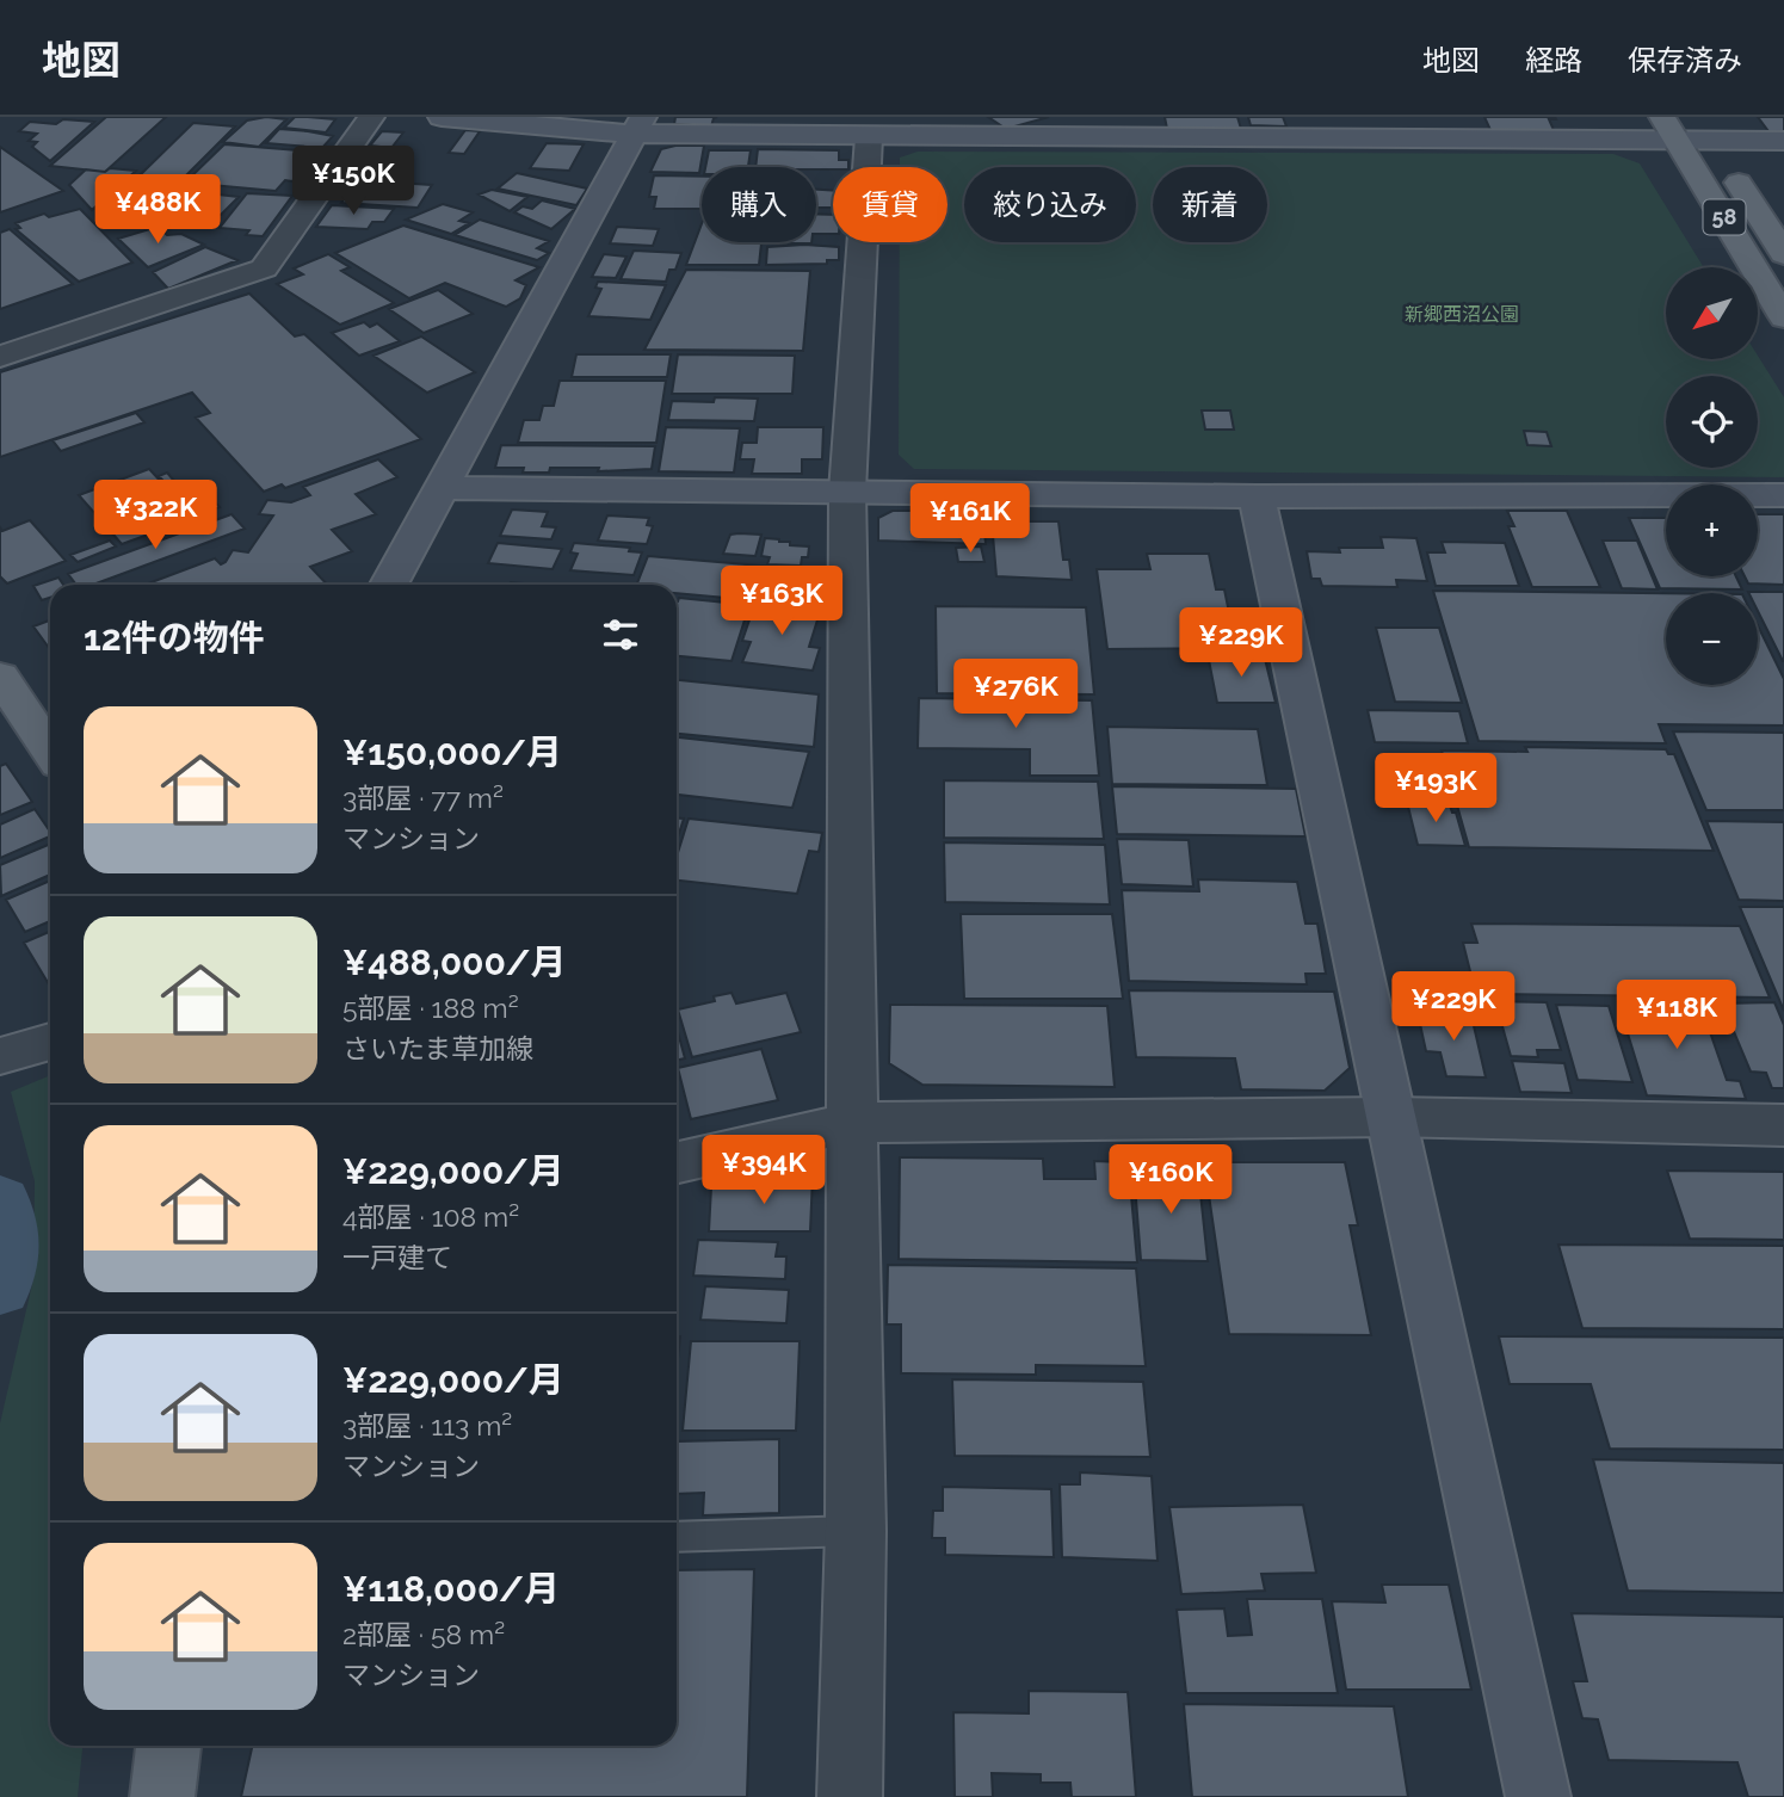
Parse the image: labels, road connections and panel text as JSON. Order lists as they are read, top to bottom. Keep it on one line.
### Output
{"streets":{"main road":["58"]},"parks":["新郷西沼公園"],"north":"bottom left","page":{"header":"地図","nav":["地図","経路","保存済み"],"price":["¥150K","¥488K","¥322K","¥161K","¥163K","¥229K","¥276K","¥193K","¥229K","¥118K","¥394K","¥160K"],"chip":["購入","賃貸","絞り込み","新着"],"map_buttons":["+","−"],"heading":"12件の物件","list":[{"name":"¥150,000/月","note":"3部屋 · 77 m² · マンション"},{"name":"¥488,000/月","note":"5部屋 · 188 m² · さいたま草加線"},{"name":"¥229,000/月","note":"4部屋 · 108 m² · 一戸建て"},{"name":"¥229,000/月","note":"3部屋 · 113 m² · マンション"},{"name":"¥118,000/月","note":"2部屋 · 58 m² · マンション"}]}}
